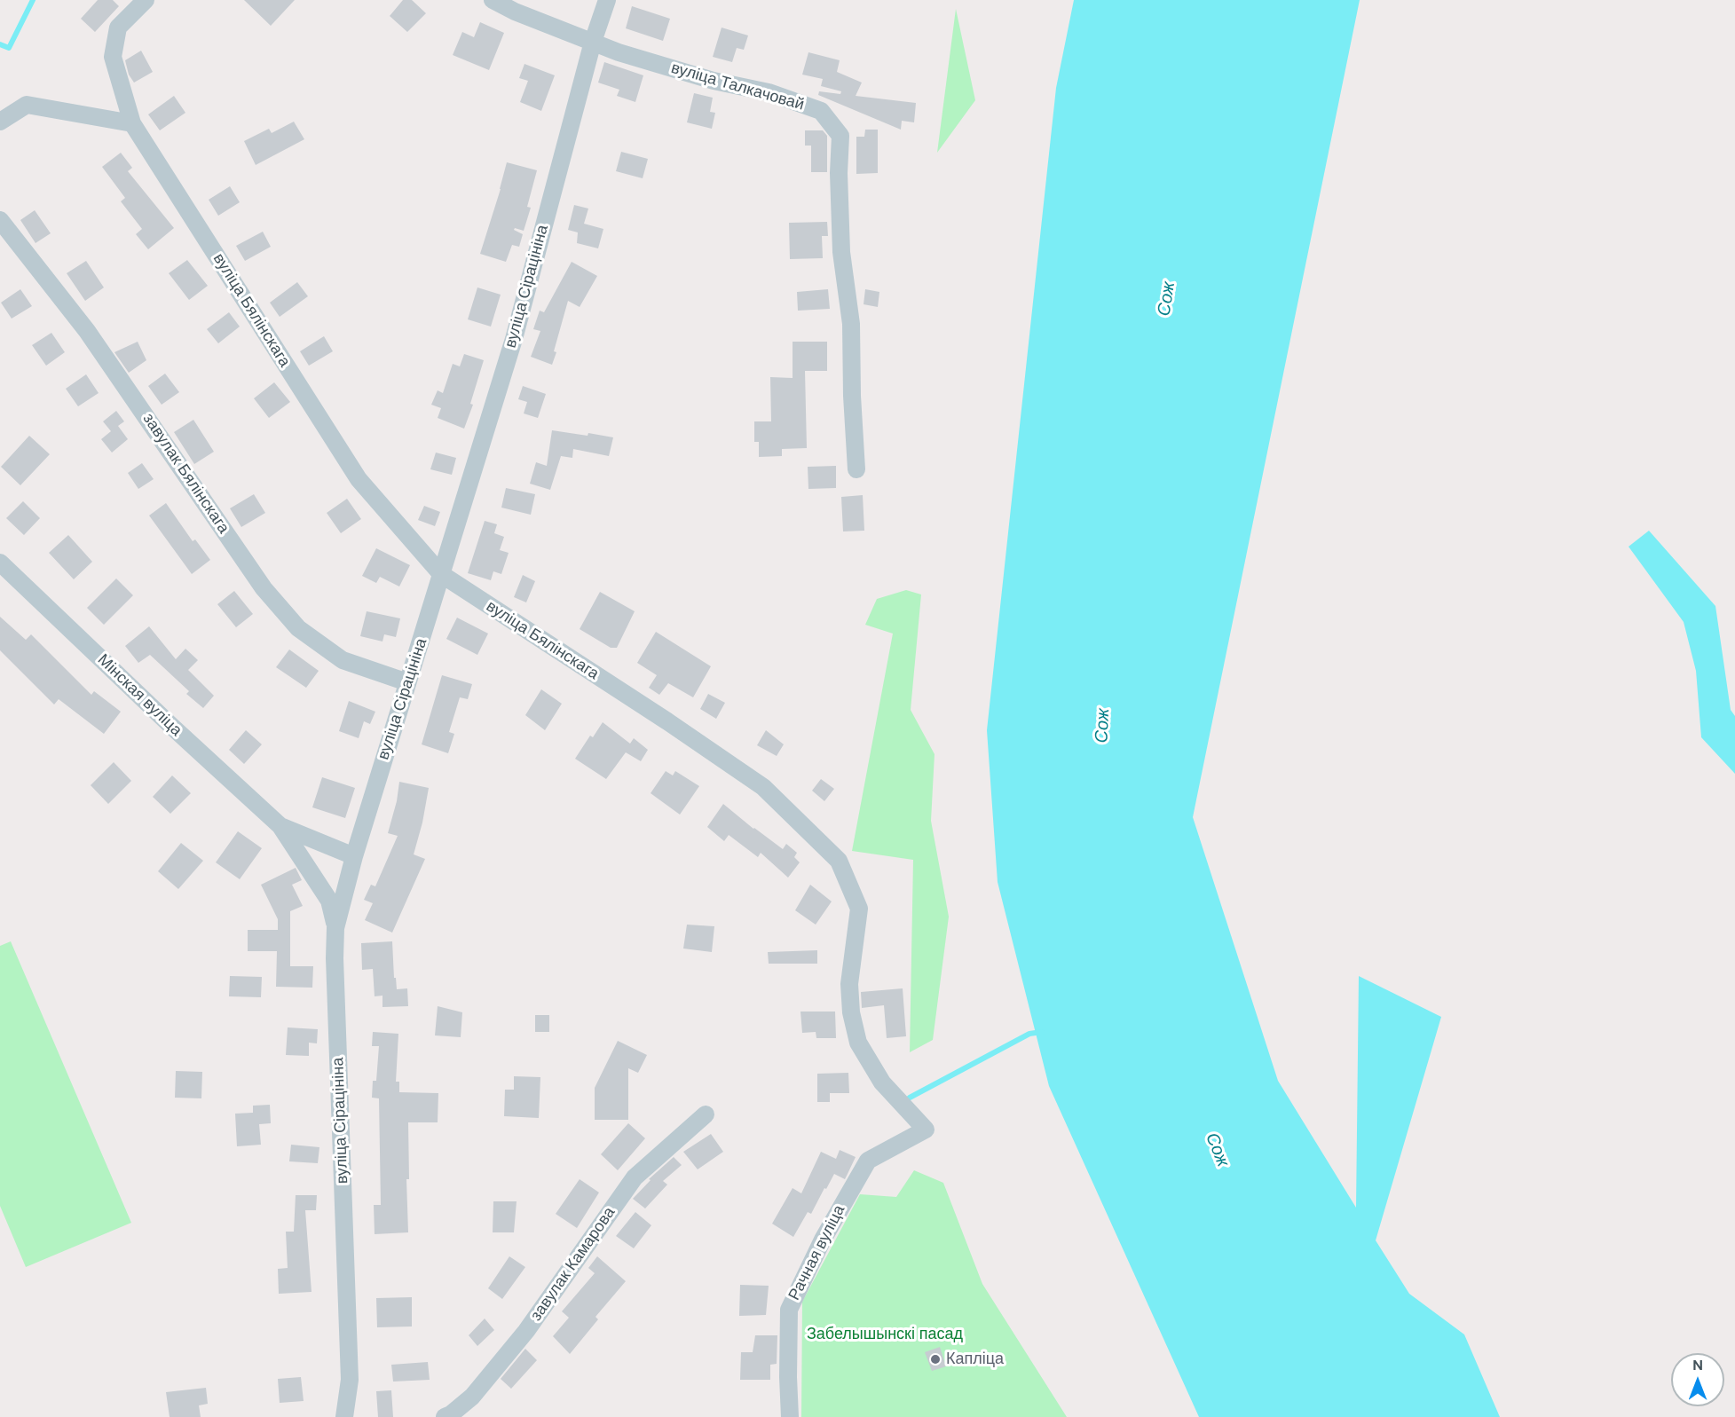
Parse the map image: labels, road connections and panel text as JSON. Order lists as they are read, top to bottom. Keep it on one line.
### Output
{"streets":{"street":["вуліца Талкачовай","вуліца Сірацініна","вуліца Бялінскага","завулак Бялінскага","Мінская вуліца","Рачная вуліца","завулак Камарова"]},"crossings":[["вуліца Талкачовай","вуліца Сірацініна"],["вуліца Сірацініна","вуліца Бялінскага"],["вуліца Сірацініна","завулак Бялінскага"],["вуліца Сірацініна","Мінская вуліца"],["вуліца Бялінскага","Рачная вуліца"]],"water":["Сож"],"parks":["Забелышынскі пасад"],"places":["Капліца"],"north":"top"}
